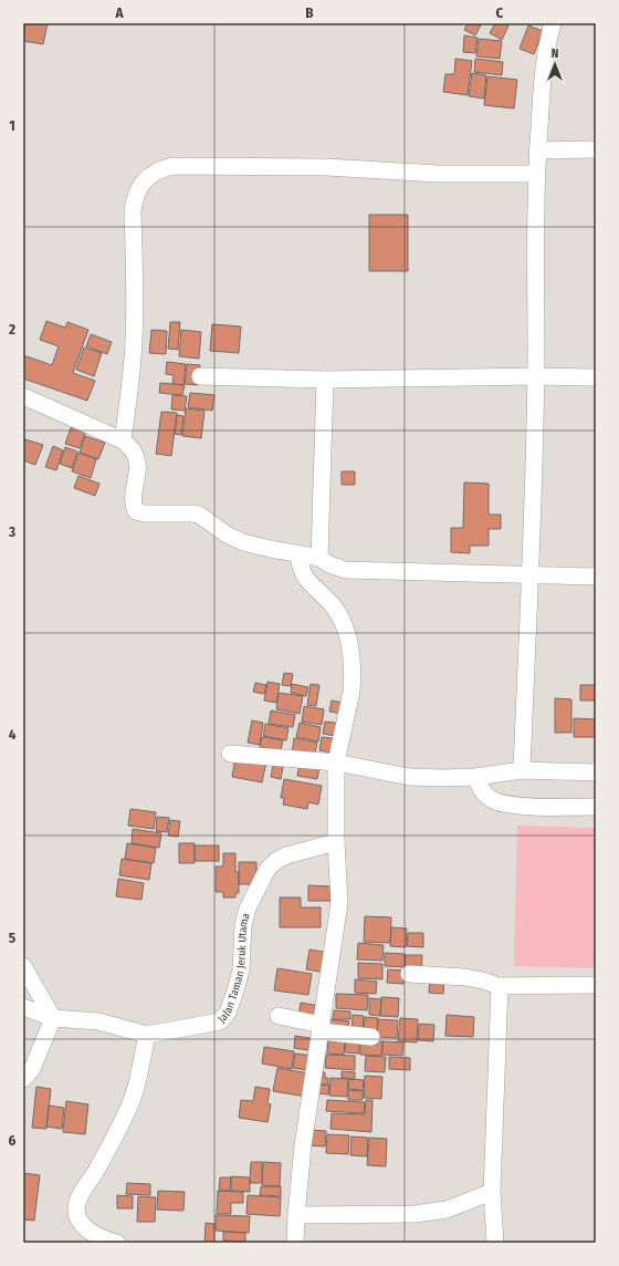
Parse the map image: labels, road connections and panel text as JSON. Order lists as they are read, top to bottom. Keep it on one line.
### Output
{"streets":{"street":["Jalan Taman Jeruk Utama"]},"north":"top","grid":{"columns":["A","B","C"],"rows":["1","2","3","4","5","6"]}}
